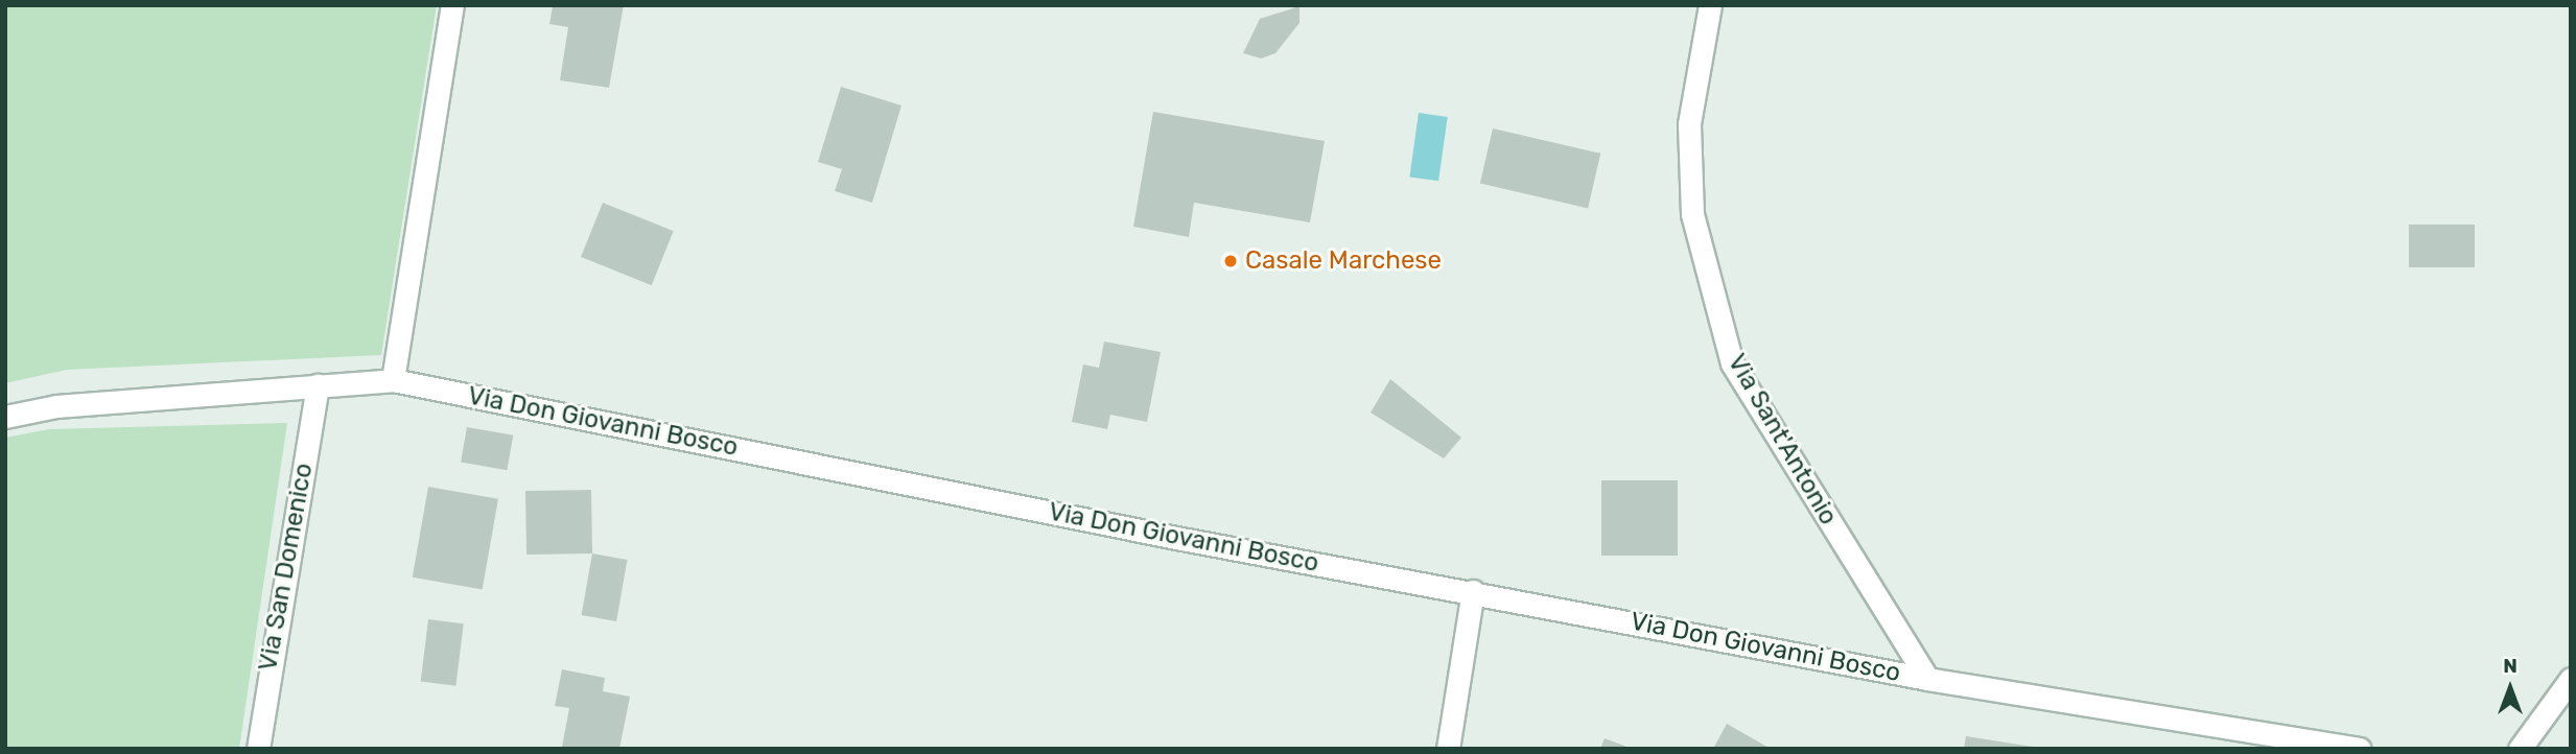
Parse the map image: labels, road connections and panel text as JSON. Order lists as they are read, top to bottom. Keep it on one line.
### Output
{"streets":{"street":["Via Don Giovanni Bosco","Via Sant'Antonio","Via San Domenico"]},"crossings":[["Via Don Giovanni Bosco","Via Sant'Antonio"],["Via Don Giovanni Bosco","Via San Domenico"]],"places":["Casale Marchese"],"north":"top"}
